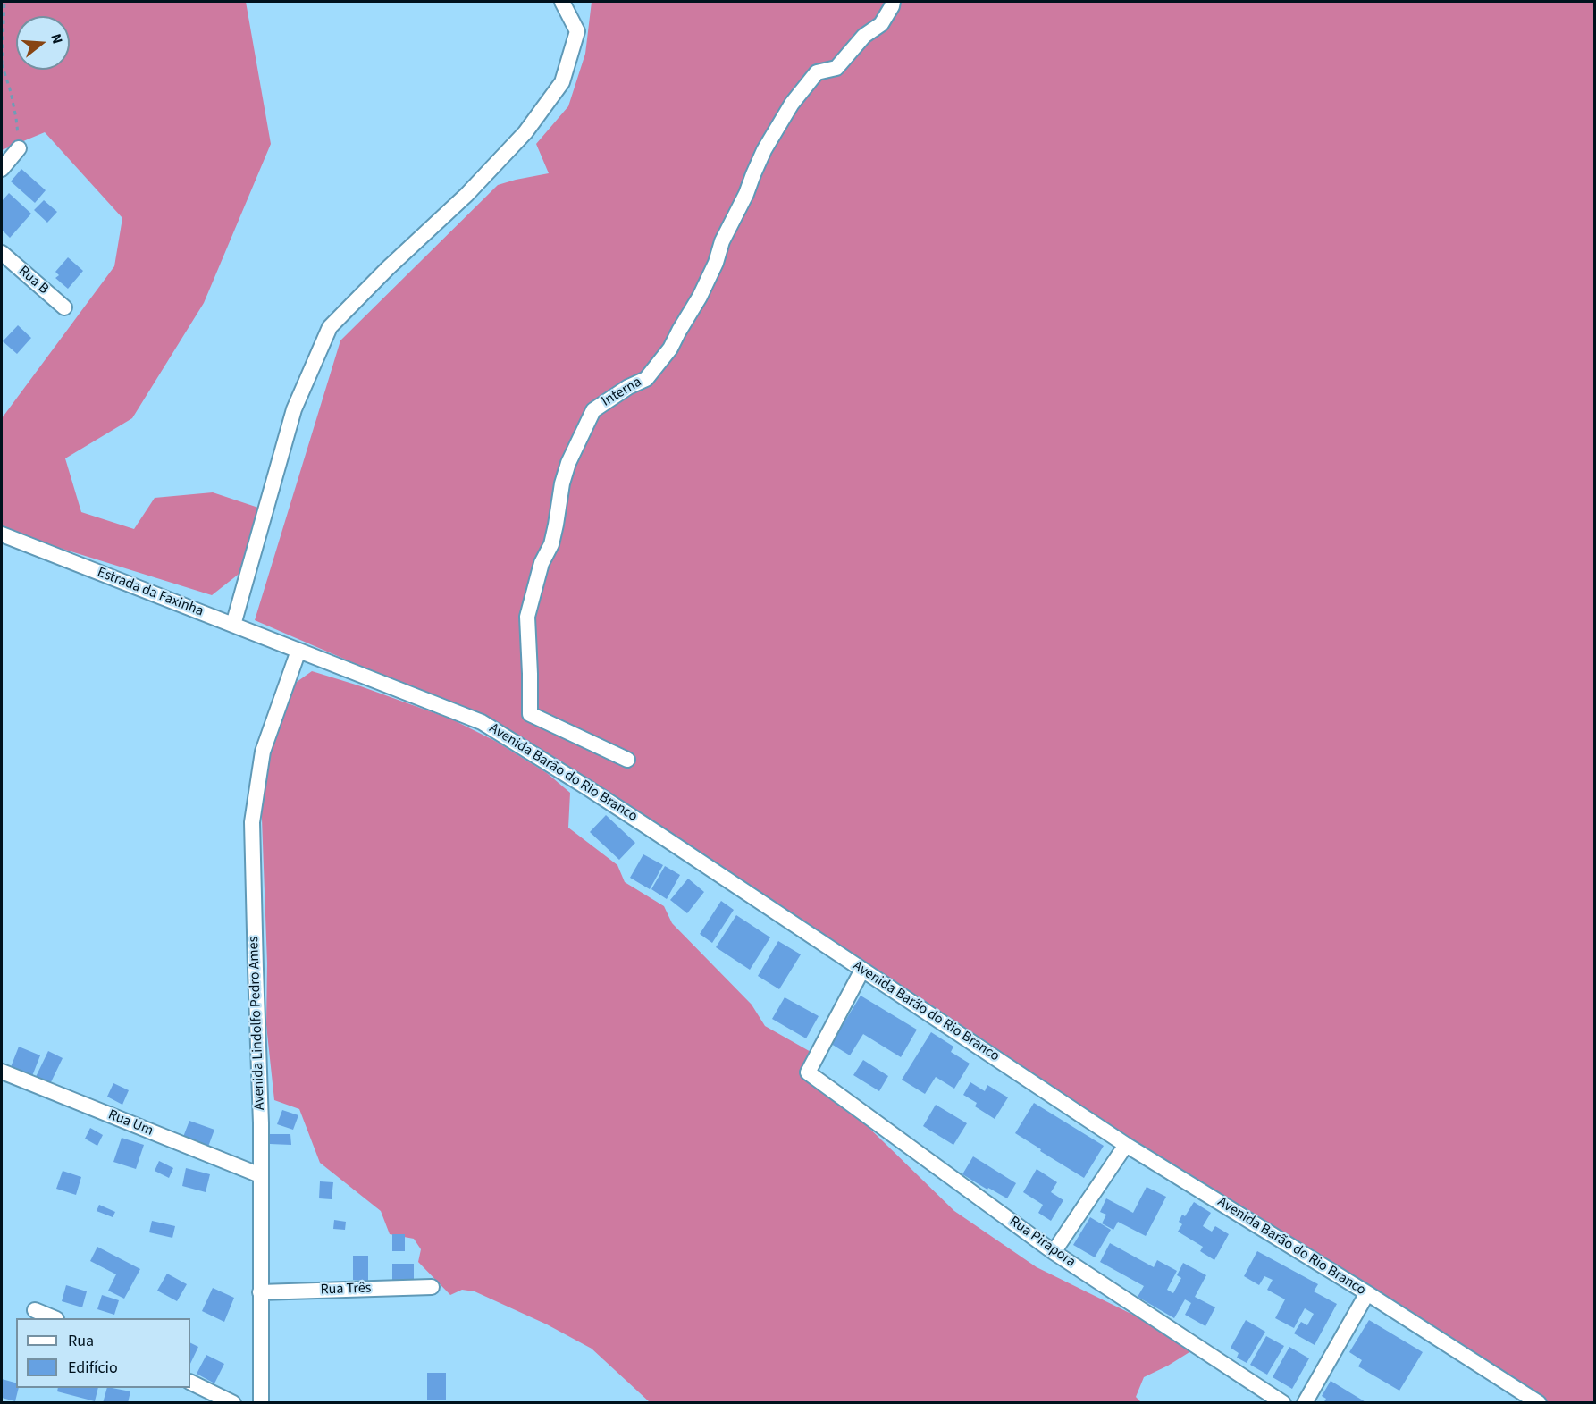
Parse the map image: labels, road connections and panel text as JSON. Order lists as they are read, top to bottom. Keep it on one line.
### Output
{"streets":{"street":["Rua B","Interna","Estrada da Faxinha","Avenida Barão do Rio Branco","Avenida Lindolfo Pedro Ames","Rua Um","Rua Pirapora","Rua Três"]},"crossings":[["Estrada da Faxinha","Avenida Barão do Rio Branco"],["Estrada da Faxinha","Avenida Lindolfo Pedro Ames"],["Avenida Barão do Rio Branco","Avenida Lindolfo Pedro Ames"],["Avenida Barão do Rio Branco","Rua Pirapora"],["Avenida Lindolfo Pedro Ames","Rua Um"],["Avenida Lindolfo Pedro Ames","Rua Três"]],"legend":["Rua","Edifício"],"north":"right"}
